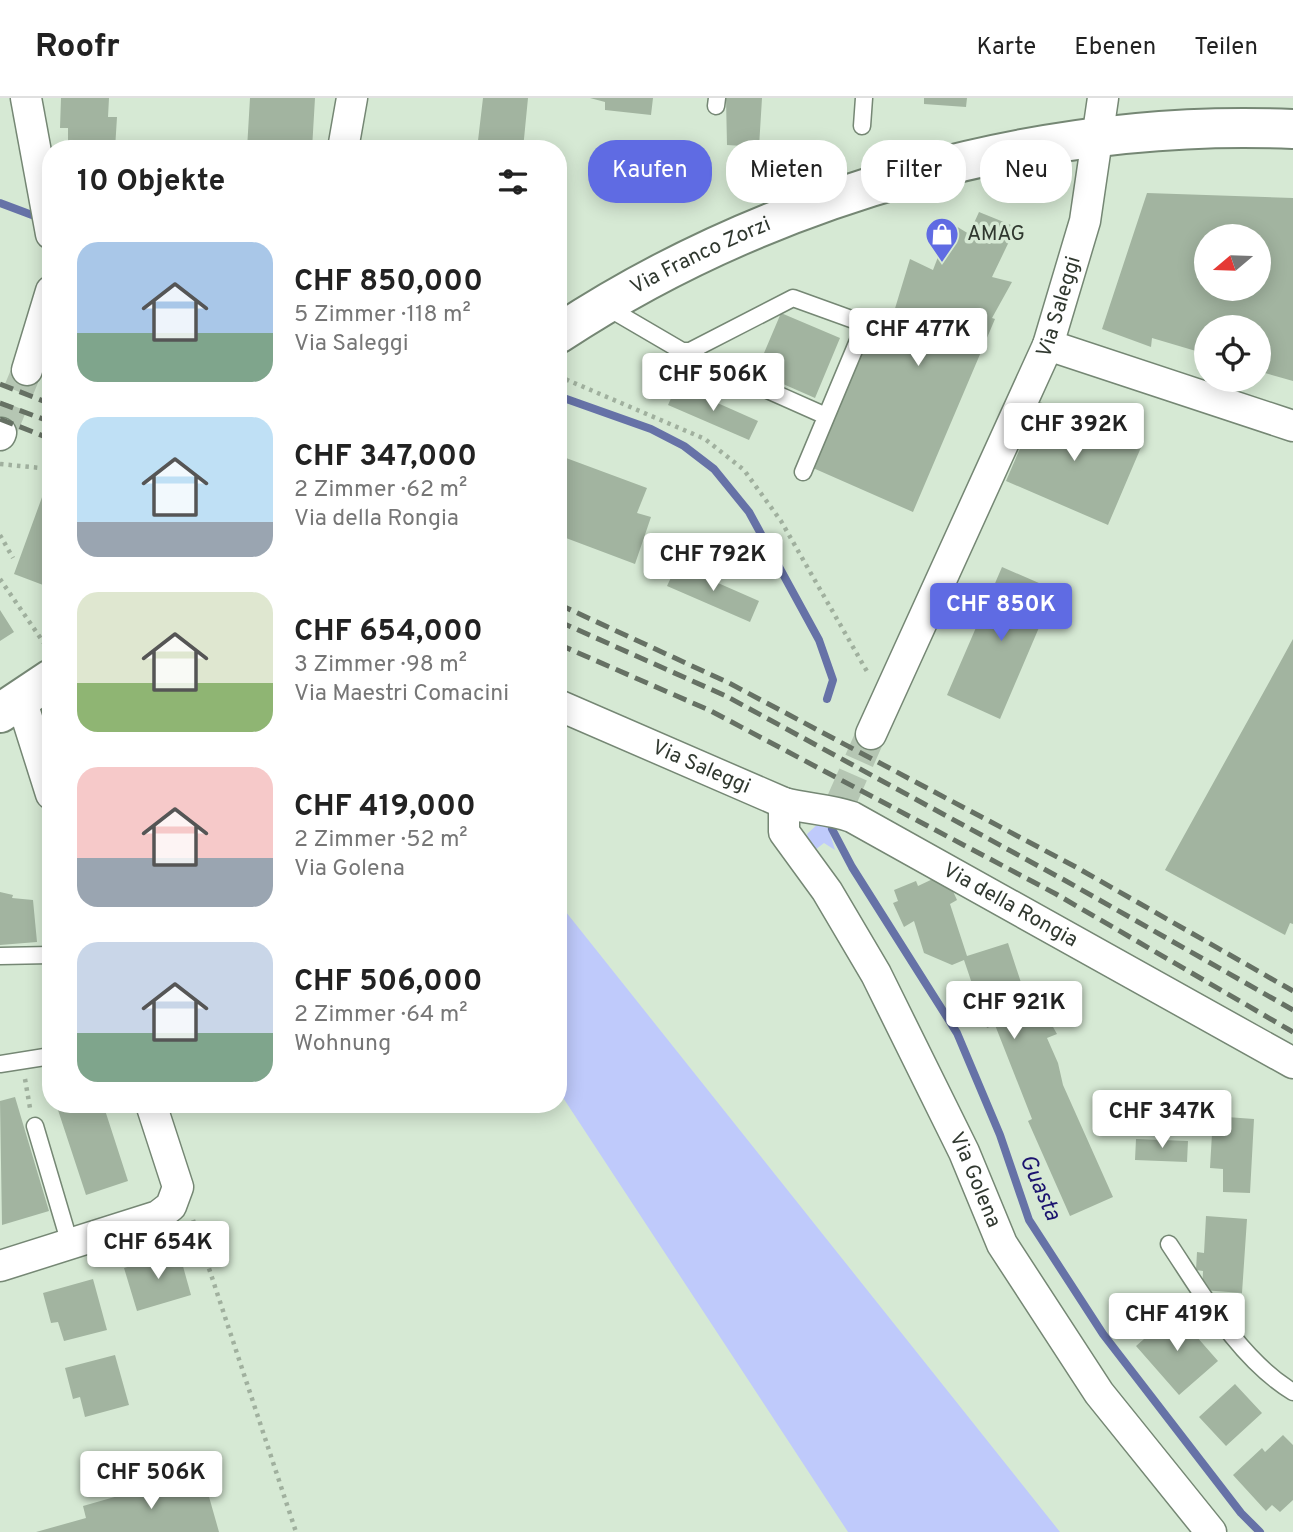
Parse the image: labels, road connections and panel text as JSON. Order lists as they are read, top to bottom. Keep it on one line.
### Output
{"streets":{"main road":["Via Franco Zorzi"],"street":["Via Saleggi","Via della Rongia","Via Golena"]},"crossings":[["Via Franco Zorzi","Via Saleggi"],["Via Saleggi","Via della Rongia"],["Via Saleggi","Via Golena"]],"water":["Guasta"],"places":{"shop":["AMAG"]},"north":"left","page":{"header":"Roofr","nav":["Karte","Ebenen","Teilen"],"chip":["Kaufen","Mieten","Filter","Neu"],"heading":"10 Objekte","list":[{"name":"CHF 850,000","note":"5 Zimmer · 118 m² · Via Saleggi"},{"name":"CHF 347,000","note":"2 Zimmer · 62 m² · Via della Rongia"},{"name":"CHF 654,000","note":"3 Zimmer · 98 m² · Via Maestri Comacini"},{"name":"CHF 419,000","note":"2 Zimmer · 52 m² · Via Golena"},{"name":"CHF 506,000","note":"2 Zimmer · 64 m² · Wohnung"}],"price":["CHF 477K","CHF 506K","CHF 392K","CHF 792K","CHF 850K","CHF 921K","CHF 347K","CHF 654K","CHF 419K","CHF 506K"]}}
